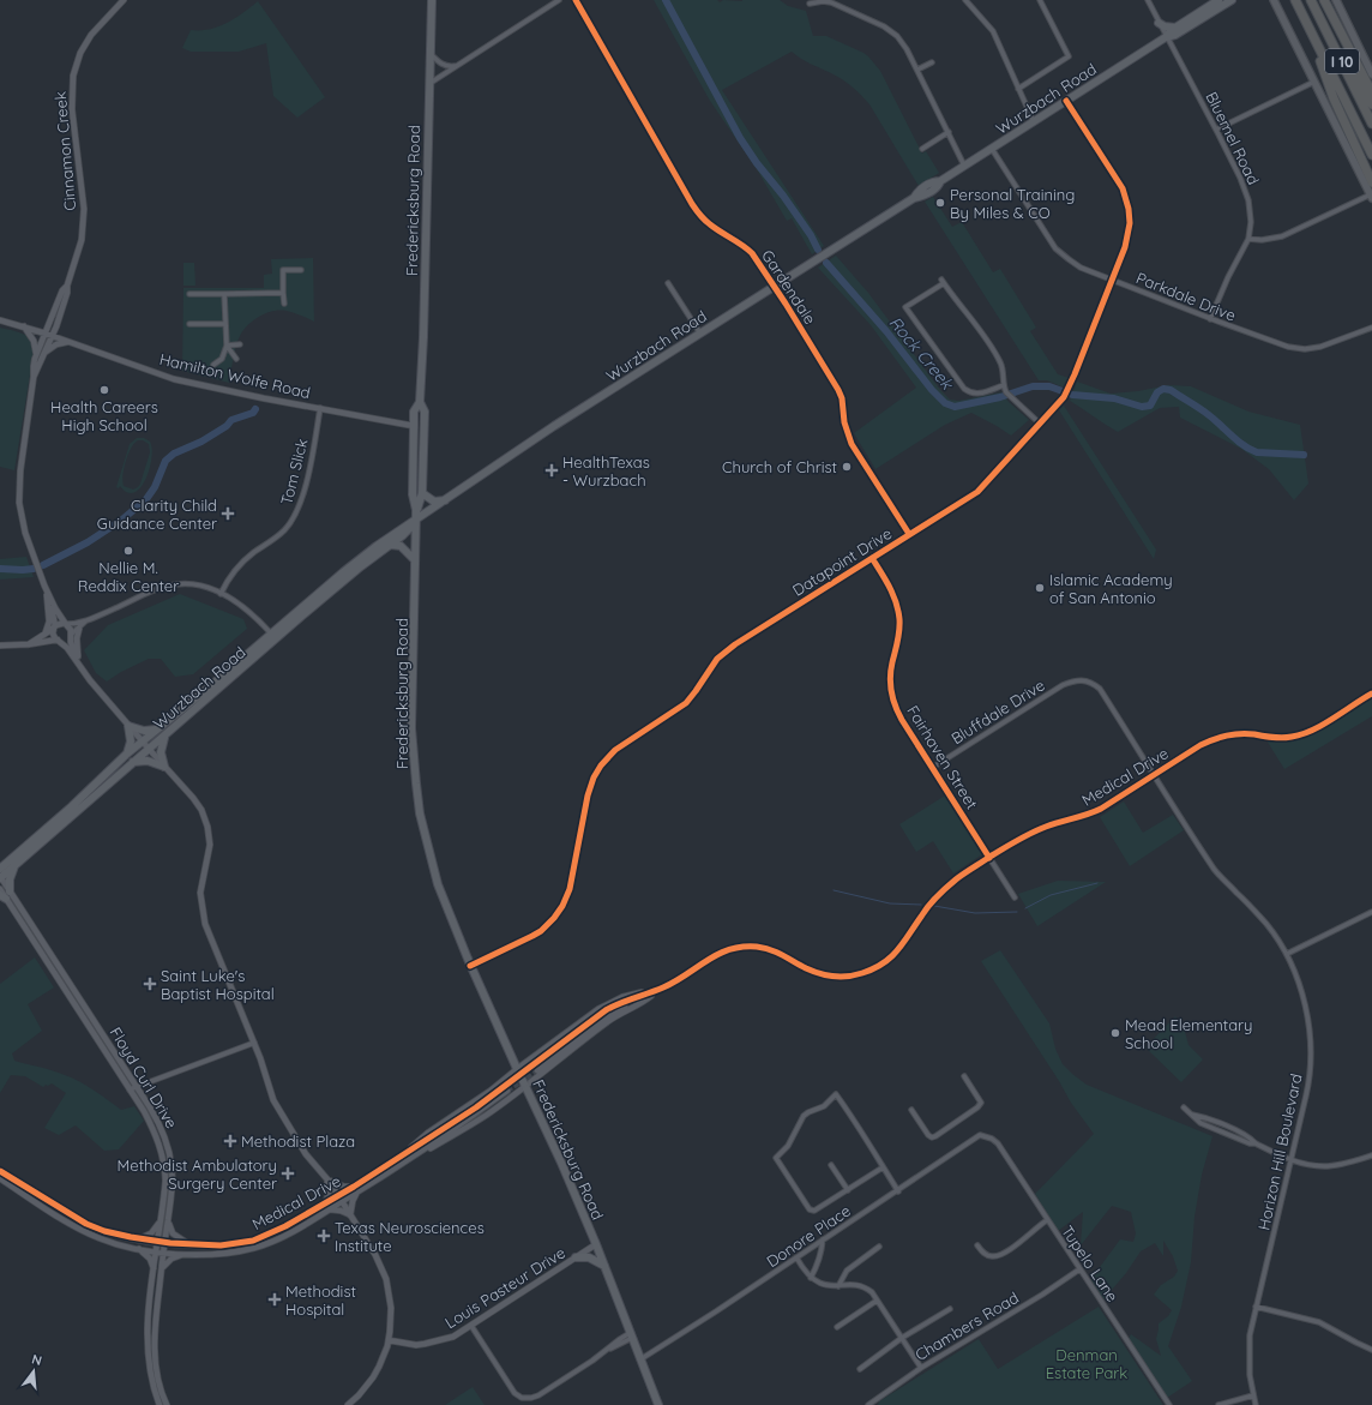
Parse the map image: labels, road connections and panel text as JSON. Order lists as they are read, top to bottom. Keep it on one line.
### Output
{"streets":{"highway":["I 10"],"main road":["Wurzbach Road","Fredericksburg Road"],"street":["Bluemel Road","Cinnamon Creek","Gardendale","Parkdale Drive","Hamilton Wolfe Road","Tom Slick","Datapoint Drive","Bluffdale Drive","Fairhaven Street","Medical Drive","Floyd Curl Drive","Horizon Hill Boulevard","Donore Place","Tupelo Lane","Louis Pasteur Drive","Chambers Road"]},"crossings":[["Wurzbach Road","Bluemel Road"],["Wurzbach Road","Fredericksburg Road"],["Wurzbach Road","Gardendale"],["Wurzbach Road","Parkdale Drive"],["Wurzbach Road","Datapoint Drive"],["Wurzbach Road","Floyd Curl Drive"],["Bluemel Road","Parkdale Drive"],["Cinnamon Creek","Hamilton Wolfe Road"],["Fredericksburg Road","Hamilton Wolfe Road"],["Fredericksburg Road","Datapoint Drive"],["Fredericksburg Road","Donore Place"],["Fredericksburg Road","Louis Pasteur Drive"],["Gardendale","Datapoint Drive"],["Parkdale Drive","Datapoint Drive"],["Hamilton Wolfe Road","Tom Slick"],["Datapoint Drive","Fairhaven Street"],["Bluffdale Drive","Fairhaven Street"],["Bluffdale Drive","Horizon Hill Boulevard"],["Fairhaven Street","Medical Drive"],["Medical Drive","Floyd Curl Drive"],["Medical Drive","Horizon Hill Boulevard"],["Donore Place","Tupelo Lane"],["Tupelo Lane","Chambers Road"]],"water":["Rock Creek"],"parks":["Denman Estate Park"],"places":{"other":["Personal Training By Miles & CO","Health Careers High School","Church of Christ","Nellie M. Reddix Center","Islamic Academy of San Antonio","Mead Elementary School"],"health":["HealthTexas - Wurzbach","Clarity Child Guidance Center","Saint Luke's Baptist Hospital","Methodist Plaza","Methodist Ambulatory Surgery Center","Texas Neurosciences Institute","Methodist Hospital"]},"north":"top"}
